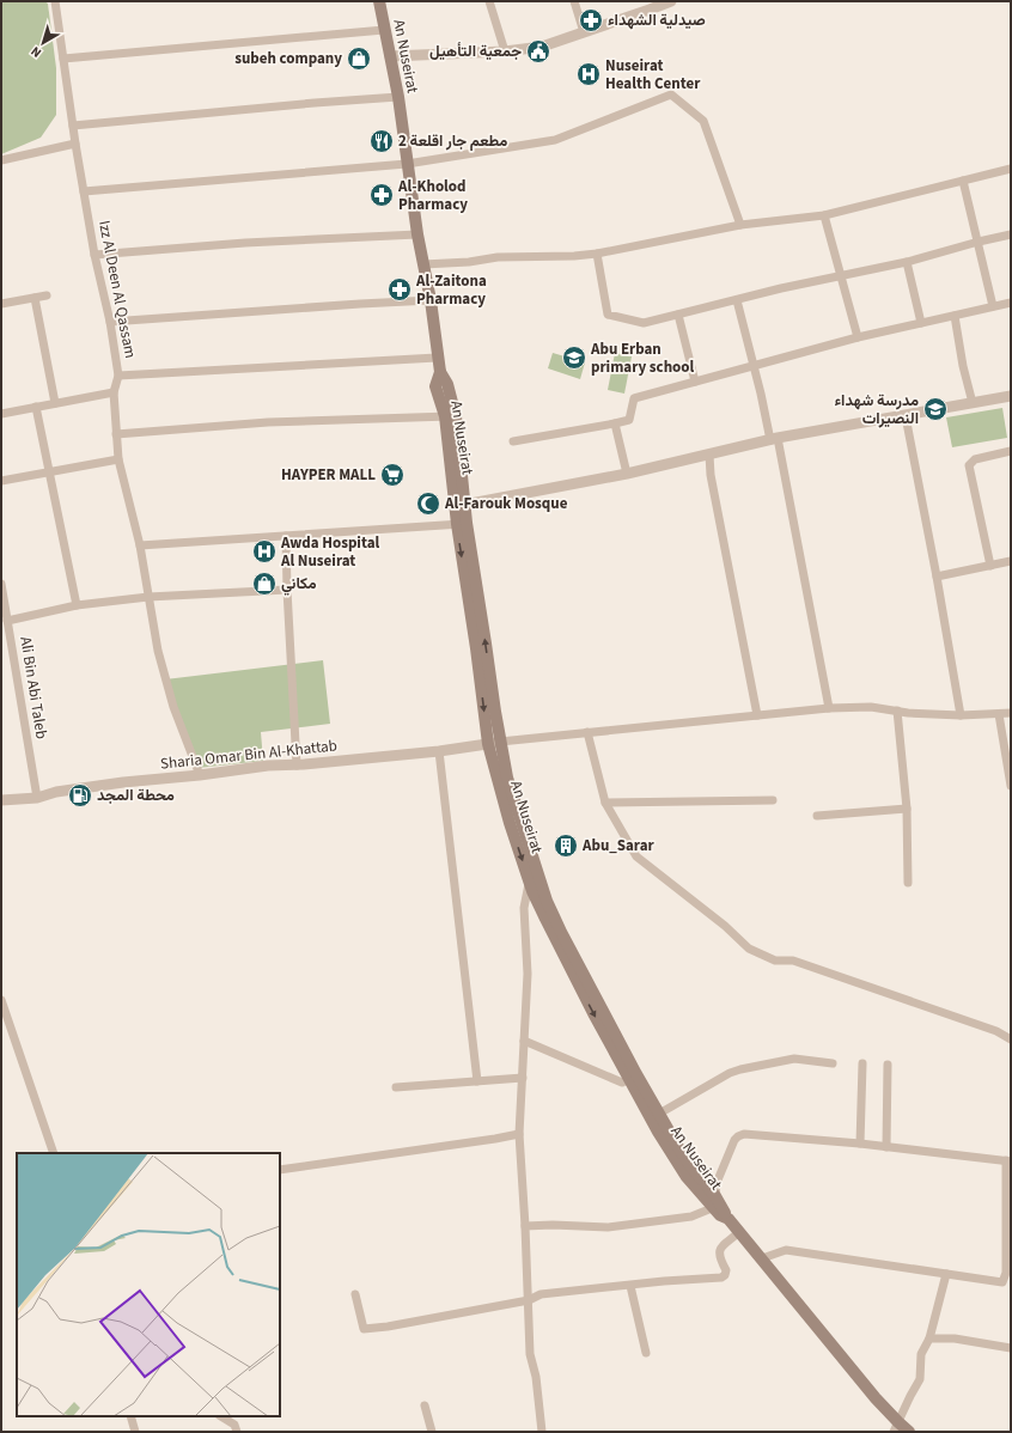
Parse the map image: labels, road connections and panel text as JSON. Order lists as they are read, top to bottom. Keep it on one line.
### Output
{"streets":{"main road":["An Nuseirat"],"street":["Izz Al Deen Al Qassam","Ali Bin Abi Taleb","Sharia Omar Bin Al-Khattab"]},"crossings":[["An Nuseirat","Sharia Omar Bin Al-Khattab"],["Izz Al Deen Al Qassam","Sharia Omar Bin Al-Khattab"],["Ali Bin Abi Taleb","Sharia Omar Bin Al-Khattab"]],"places":{"pharmacy":["صيدلية الشهداء","Al-Kholod Pharmacy","Al-Zaitona Pharmacy"],"public building":["جمعية التأهيل"],"shop":["subeh company","مكاني"],"hospital":["Nuseirat Health Center","Awda Hospital Al Nuseirat"],"restaurant":["مطعم جار اقلعة 2"],"school or university":["Abu Erban primary school","مدرسة شهداء النصيرات"],"supermarket":["HAYPER MALL"],"mosque":["Al-Farouk Mosque"],"fuel station":["محطة المجد"],"building":["Abu_Sarar"]},"north":"bottom left"}
